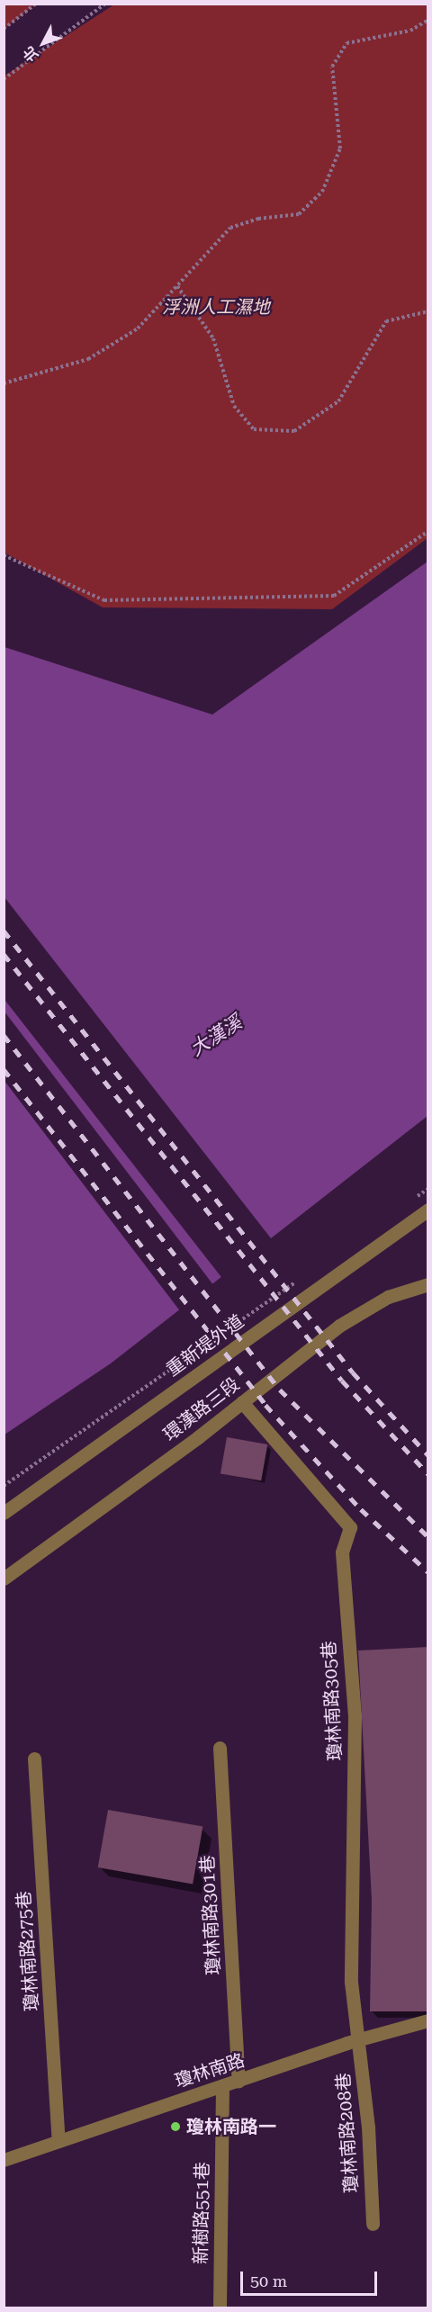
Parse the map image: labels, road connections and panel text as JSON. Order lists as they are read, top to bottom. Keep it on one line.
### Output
{"streets":{"street":["重新堤外道","環漢路三段","瓊林南路305巷","瓊林南路301巷","瓊林南路275巷","瓊林南路","瓊林南路208巷","新樹路551巷"]},"crossings":[["環漢路三段","瓊林南路305巷"],["瓊林南路305巷","瓊林南路"],["瓊林南路305巷","瓊林南路208巷"],["瓊林南路301巷","瓊林南路"],["瓊林南路275巷","瓊林南路"],["瓊林南路","瓊林南路208巷"],["瓊林南路","新樹路551巷"]],"water":["大漢溪"],"parks":["浮洲人工濕地"],"places":["瓊林南路一"],"scale_bar":"50 m","north":"bottom left"}
